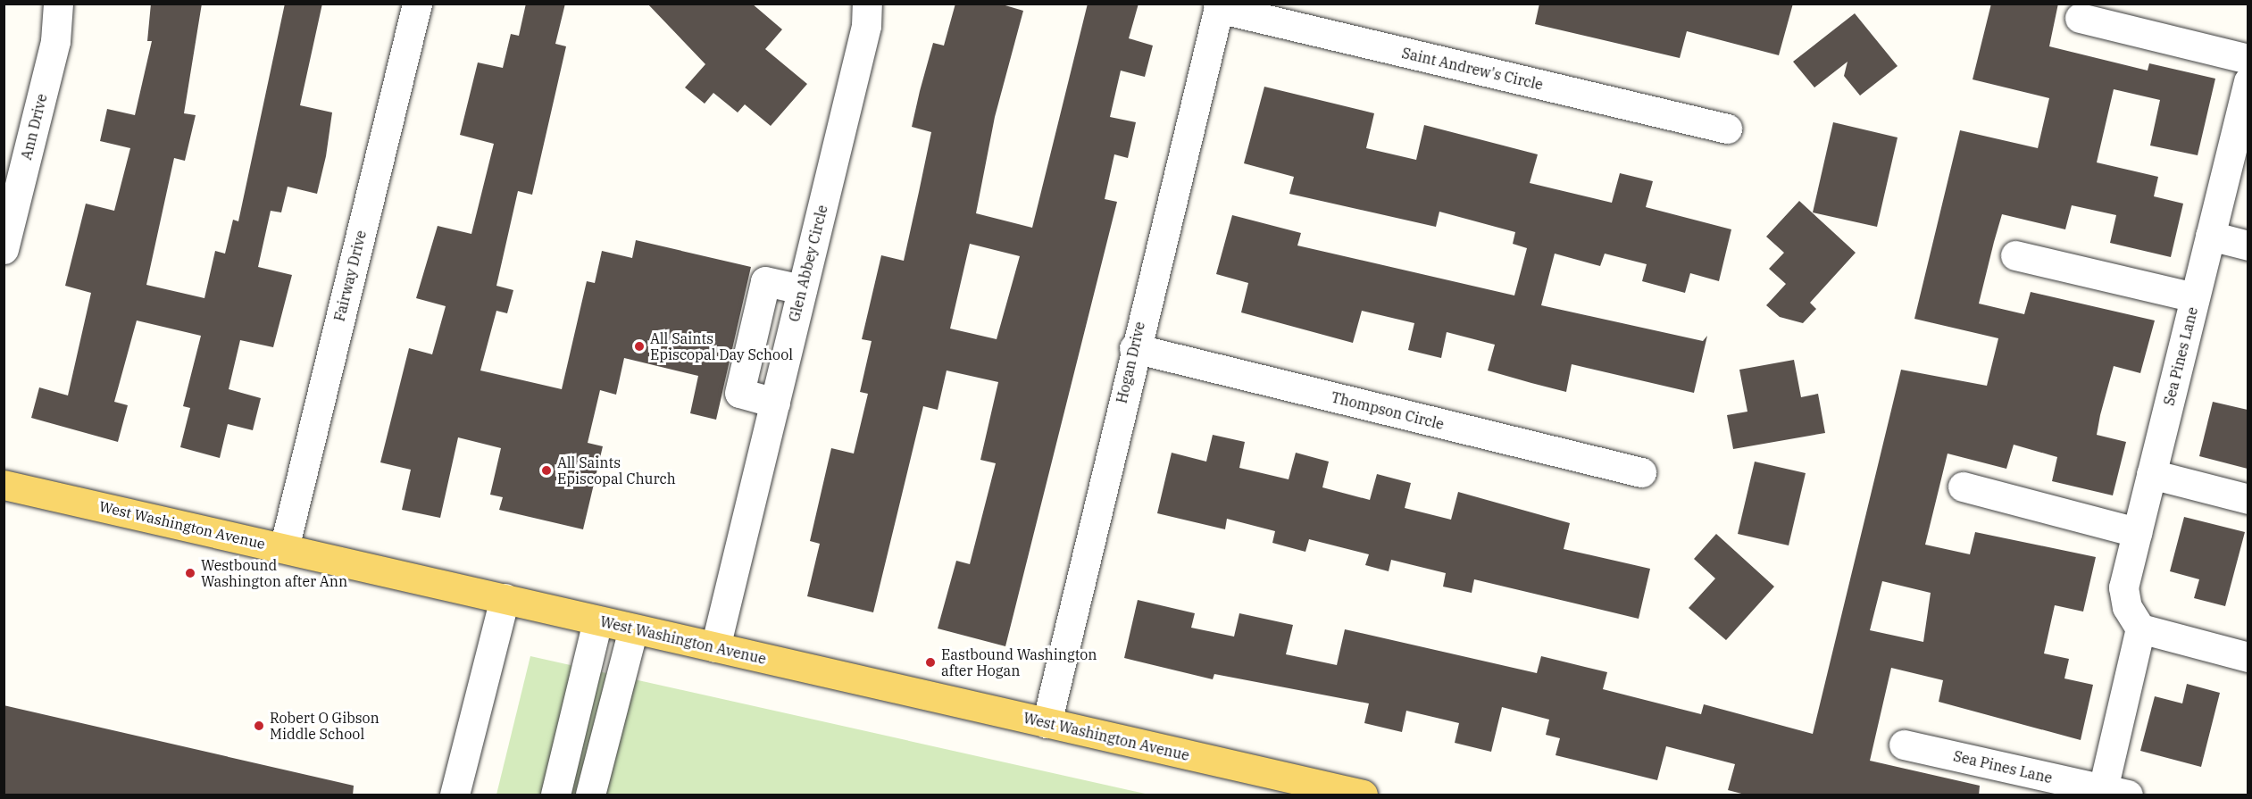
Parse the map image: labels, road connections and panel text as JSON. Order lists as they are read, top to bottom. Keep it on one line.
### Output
{"streets":{"main road":["West Washington Avenue"],"street":["Saint Andrew's Circle","Ann Drive","Glen Abbey Circle","Fairway Drive","Sea Pines Lane","Hogan Drive","Thompson Circle"]},"crossings":[["Saint Andrew's Circle","Hogan Drive"],["Glen Abbey Circle","West Washington Avenue"],["Fairway Drive","West Washington Avenue"],["Hogan Drive","Thompson Circle"],["Hogan Drive","West Washington Avenue"]],"places":["All Saints Episcopal Day School","All Saints Episcopal Church","Westbound Washington after Ann","Eastbound Washington after Hogan","Robert O Gibson Middle School"]}
